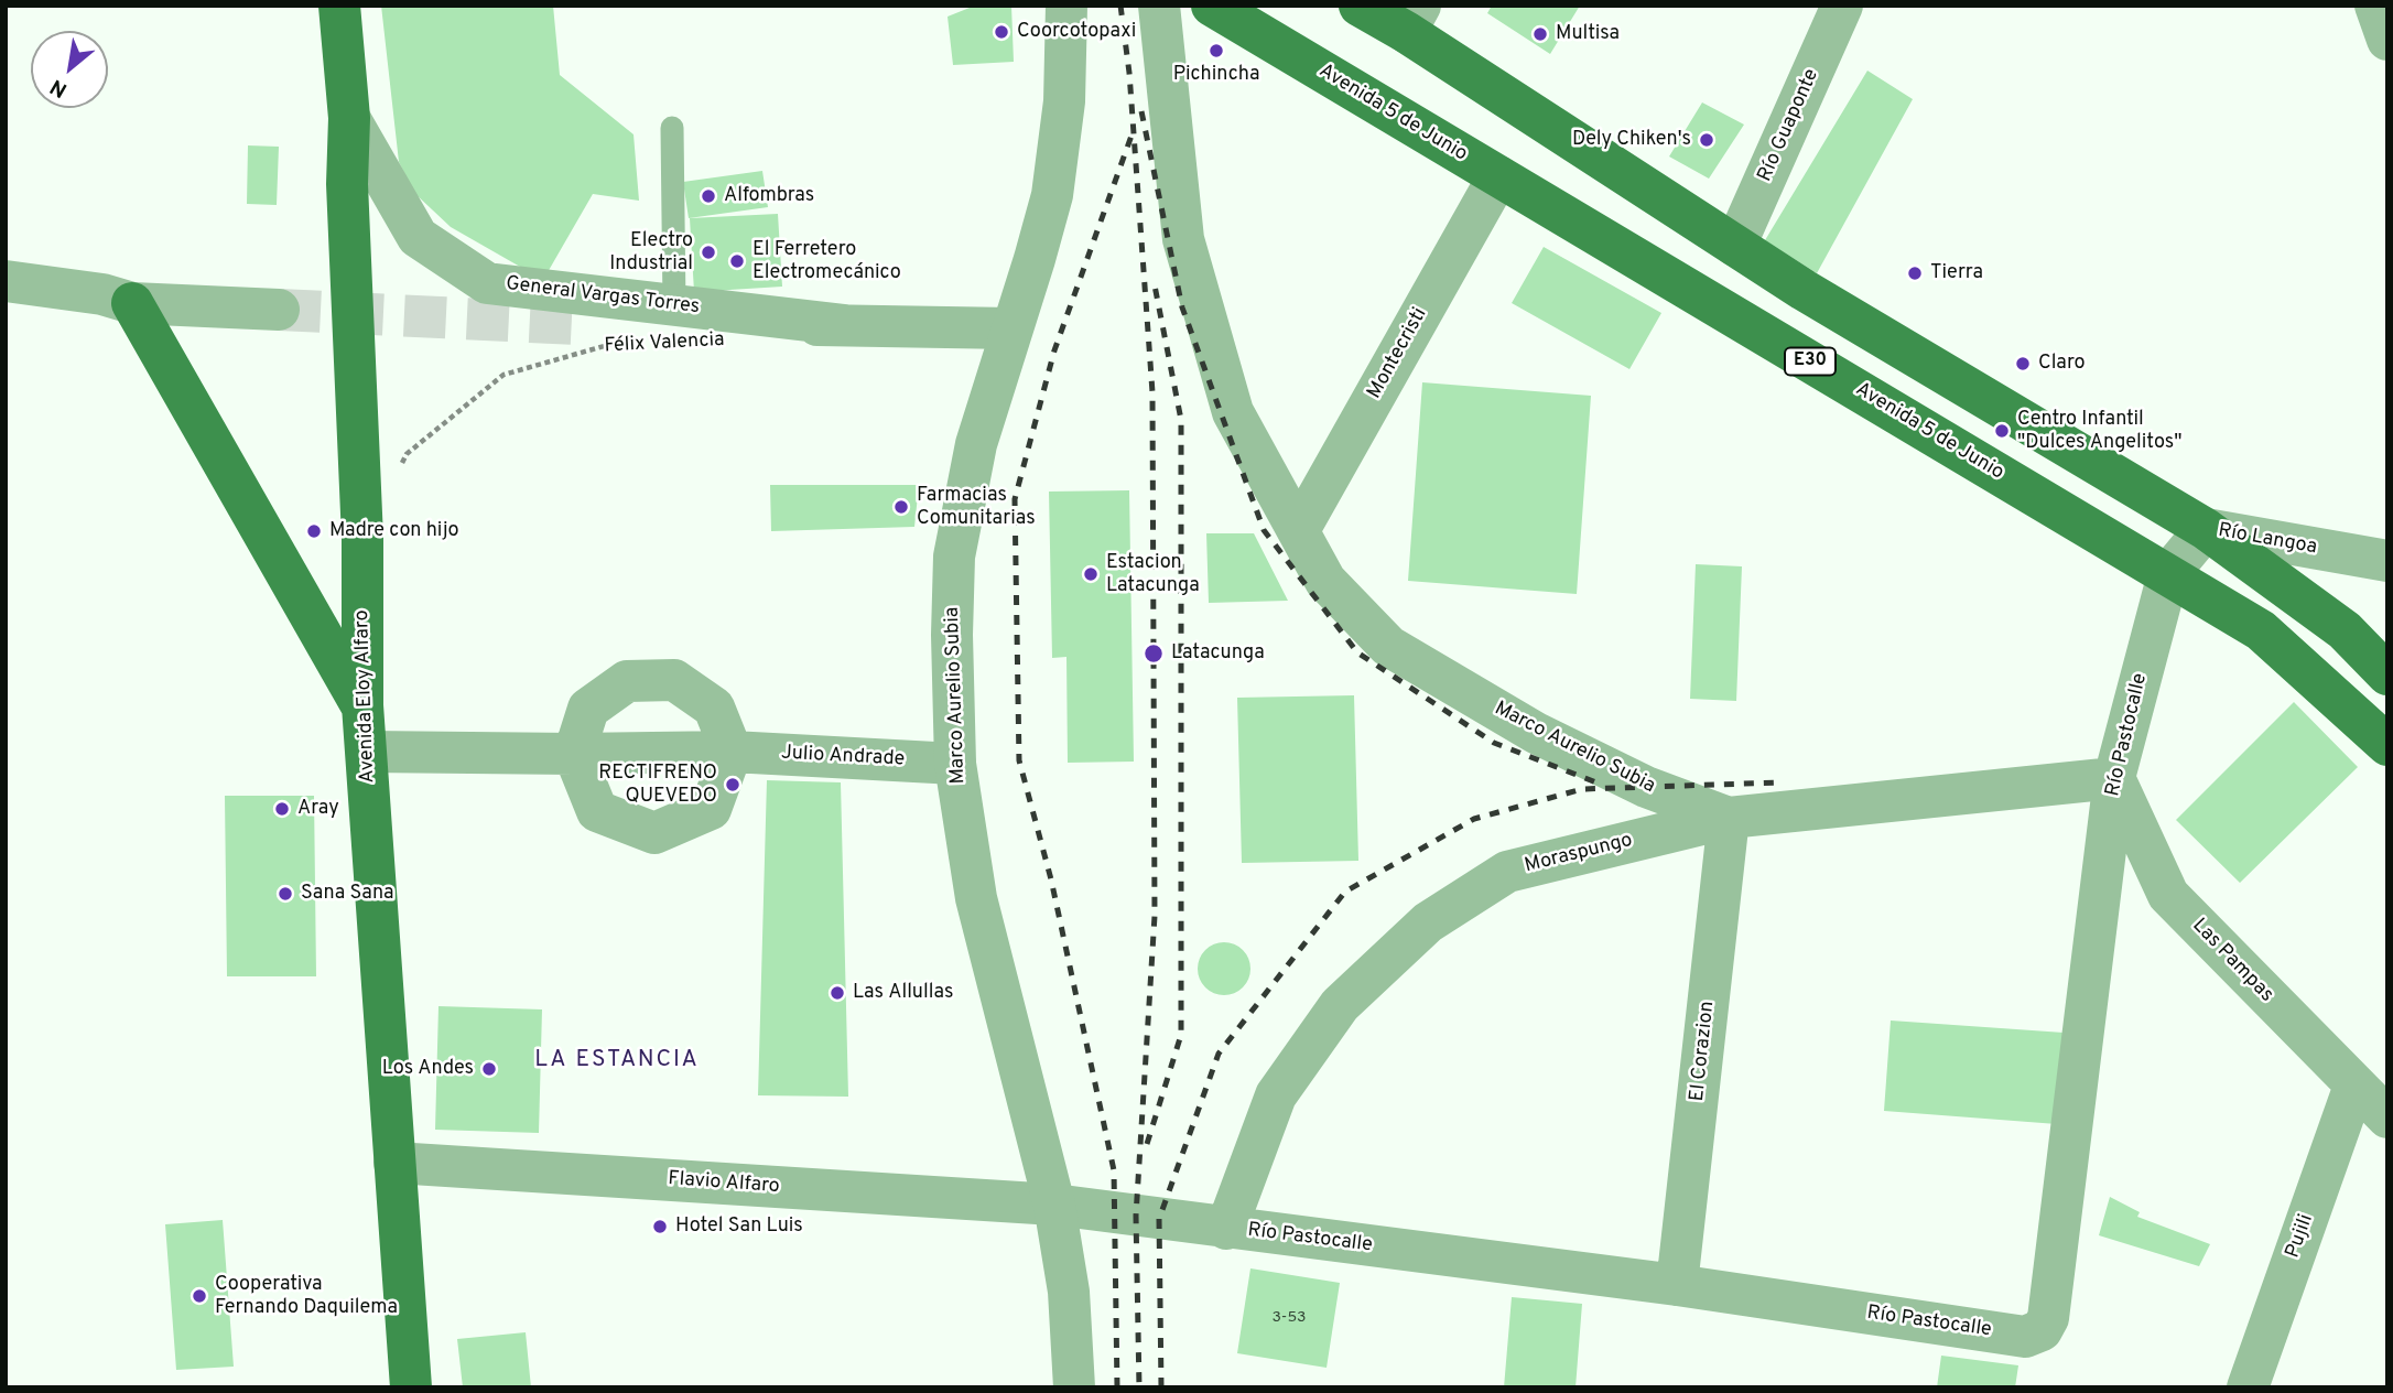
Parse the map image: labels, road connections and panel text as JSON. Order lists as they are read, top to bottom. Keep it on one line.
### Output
{"streets":{"main road":["Avenida 5 de Junio","E30","Avenida Eloy Alfaro"],"street":["Río Guaponte","General Vargas Torres","Montecristi","Río Langoa","Marco Aurelio Subia","Río Pastocalle","Julio Andrade","Moraspungo","Las Pampas","El Corazion","Flavio Alfaro","Pujili"],"path":["Félix Valencia"]},"crossings":[["Avenida 5 de Junio","Montecristi"],["Avenida 5 de Junio","Río Langoa"],["Avenida 5 de Junio","Río Pastocalle"],["General Vargas Torres","Marco Aurelio Subia"],["General Vargas Torres","Avenida Eloy Alfaro"],["Montecristi","Marco Aurelio Subia"],["Río Langoa","Río Pastocalle"],["Marco Aurelio Subia","Río Pastocalle"],["Marco Aurelio Subia","Julio Andrade"],["Marco Aurelio Subia","Moraspungo"],["Marco Aurelio Subia","El Corazion"],["Marco Aurelio Subia","Flavio Alfaro"],["Avenida Eloy Alfaro","Julio Andrade"],["Avenida Eloy Alfaro","Flavio Alfaro"],["Río Pastocalle","Moraspungo"],["Río Pastocalle","Las Pampas"],["Río Pastocalle","El Corazion"],["Río Pastocalle","Flavio Alfaro"],["Moraspungo","Las Pampas"],["Moraspungo","El Corazion"],["Las Pampas","Pujili"]],"districts":["LA ESTANCIA"],"places":["Coorcotopaxi","Multisa","Pichincha","Dely Chiken's","Alfombras","Electro Industrial","El Ferretero Electromecánico","Tierra","Claro","Centro Infantil \"Dulces Angelitos\"","Farmacias Comunitarias","Madre con hijo","Estacion Latacunga","Latacunga","RECTIFRENO QUEVEDO","Aray","Sana Sana","Las Allullas","Los Andes","Hotel San Luis","Cooperativa Fernando Daquilema"],"house_numbers":["3-53"],"north":"bottom left"}
